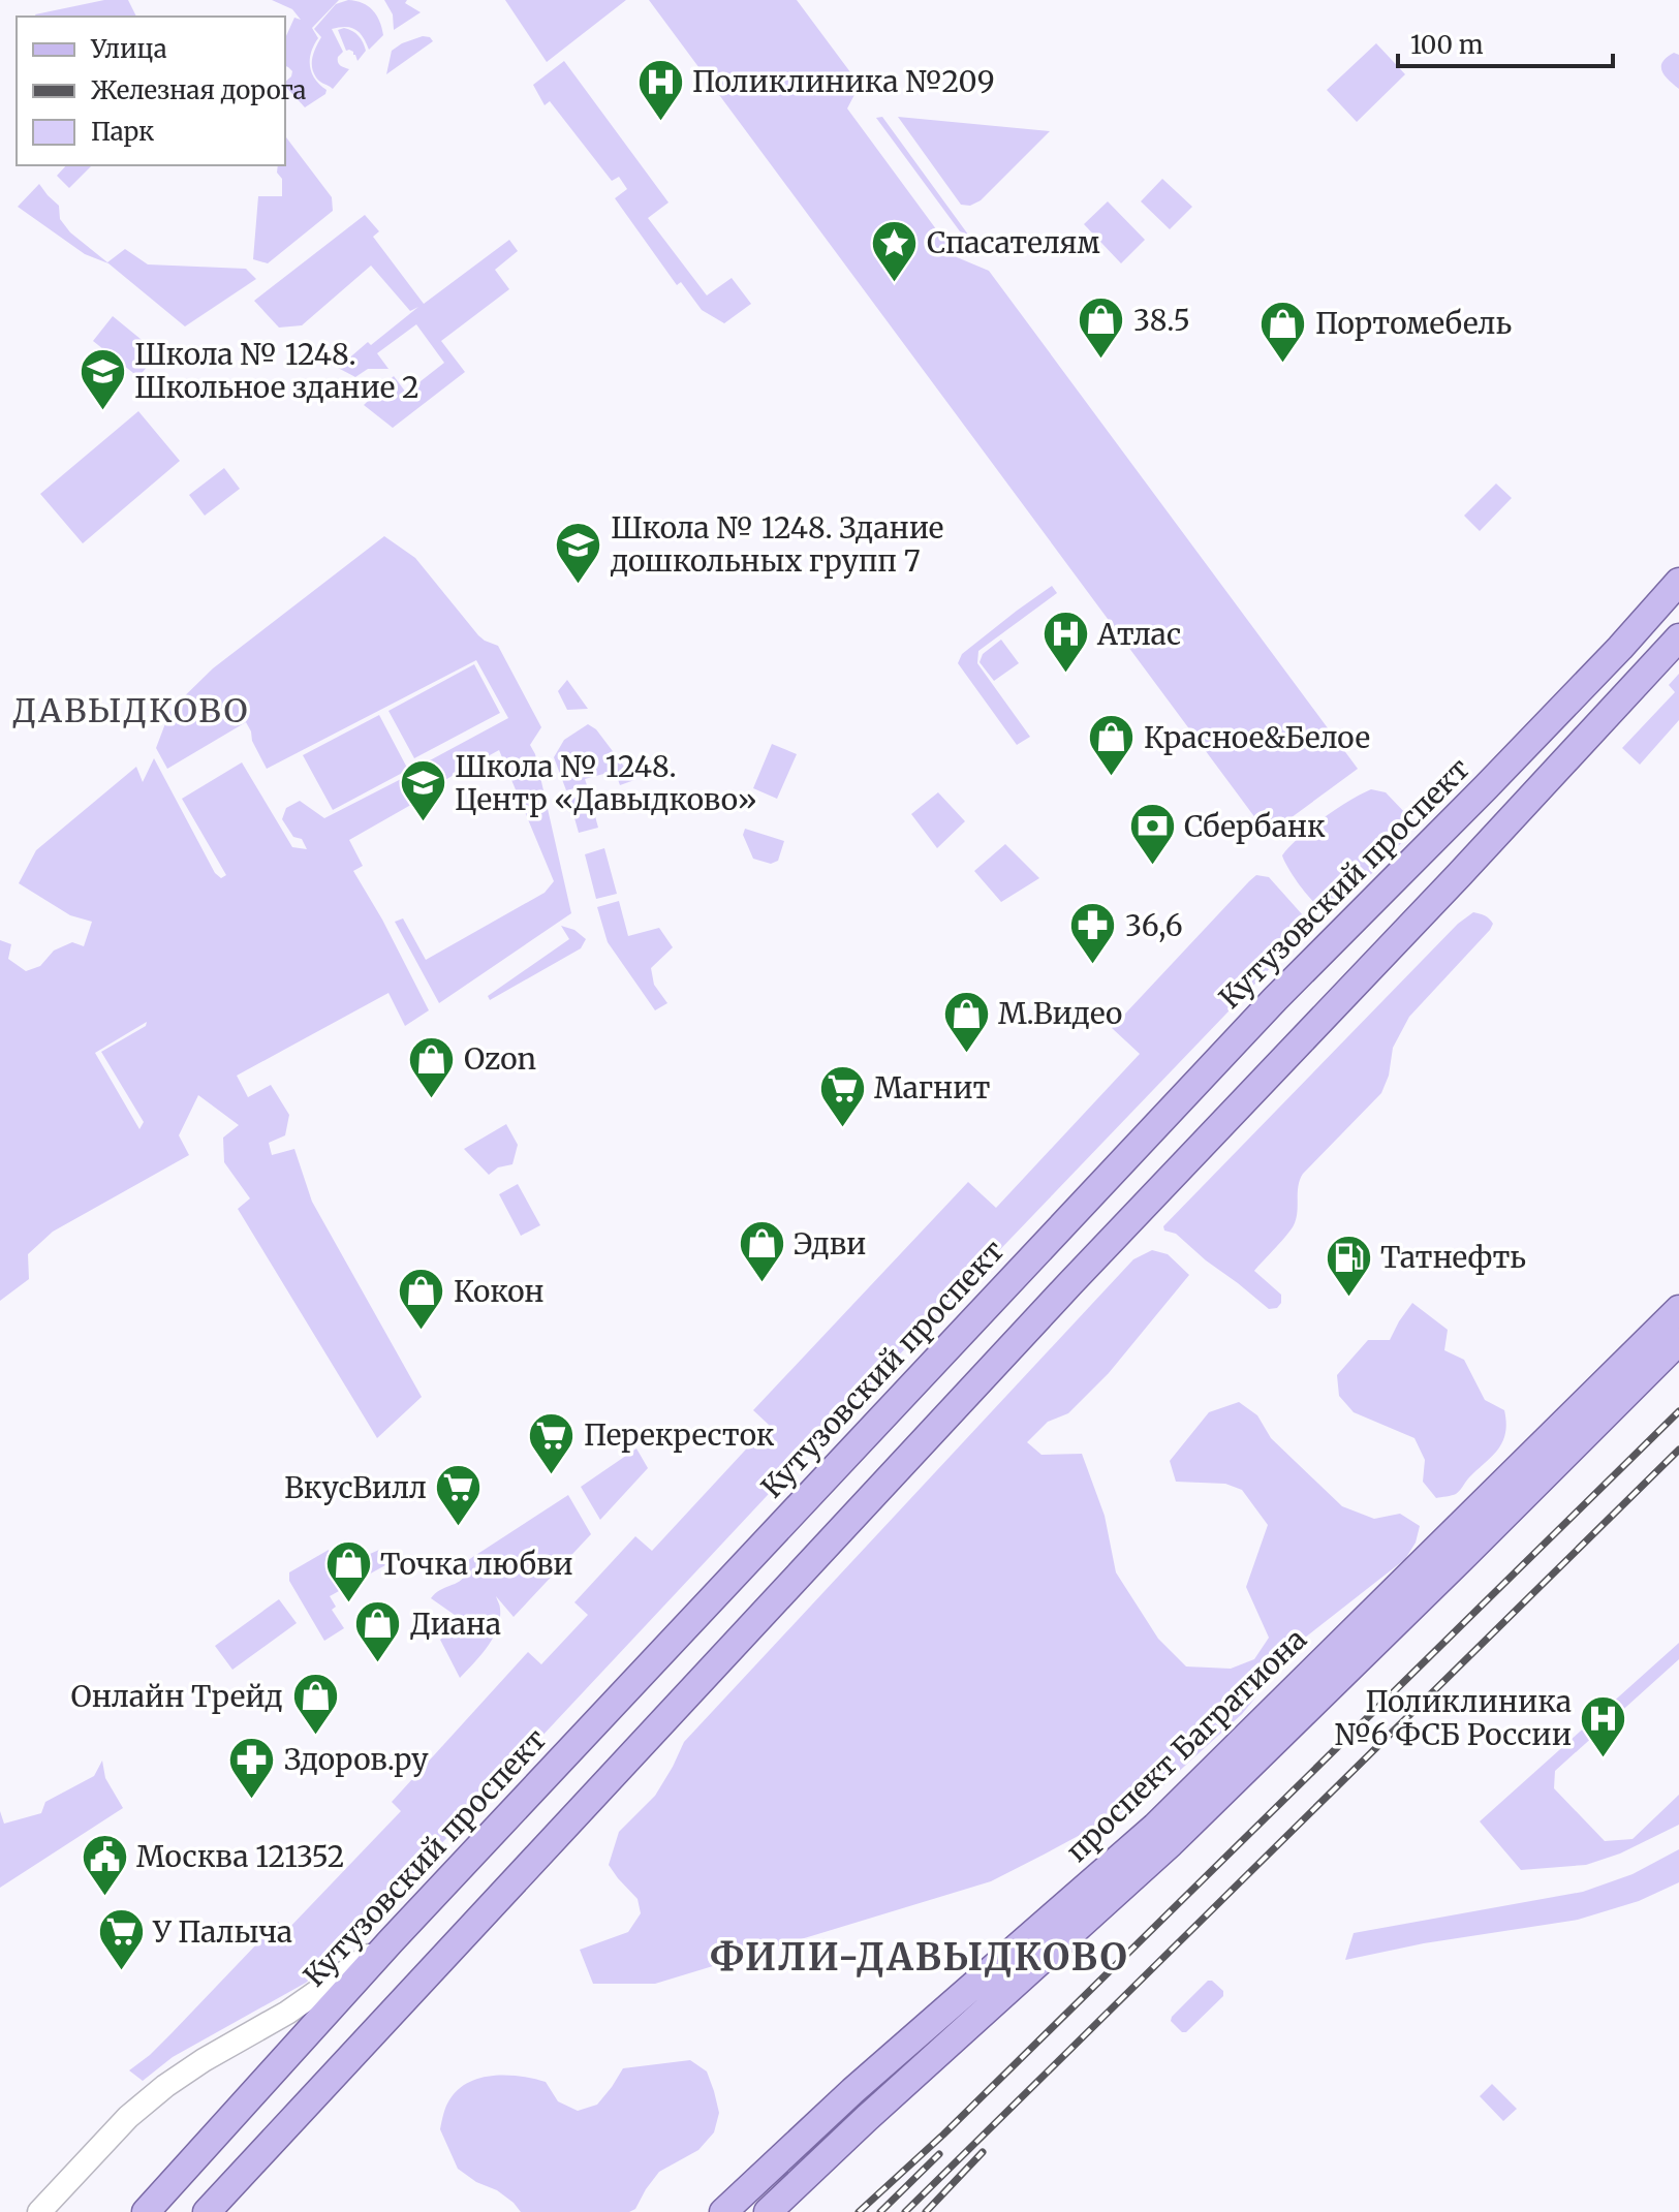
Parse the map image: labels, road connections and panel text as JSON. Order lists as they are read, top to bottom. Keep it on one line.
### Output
{"streets":{"main road":["Кутузовский проспект","проспект Багратиона"]},"districts":["ДАВЫДКОВО","ФИЛИ-ДАВЫДКОВО"],"places":{"hospital":["Поликлиника №209","Атлас","Поликлиника №6 ФСБ России"],"place":["Спасателям"],"shop":["38.5","Портомебель","Красное&Белое","М.Видео","Ozon","Эдви","Кокон","Точка любви","Диана","Онлайн Трейд"],"school or university":["Школа № 1248. Школьное здание 2","Школа № 1248. Здание дошкольных групп 7","Школа № 1248. Центр «Давыдково»"],"bank":["Сбербанк"],"pharmacy":["36,6","Здоров.ру"],"supermarket":["Магнит","Перекресток","ВкусВилл","У Палыча"],"fuel station":["Татнефть"],"public building":["Москва 121352"]},"legend":["Улица","Железная дорога","Парк"],"scale_bar":"100 m"}
